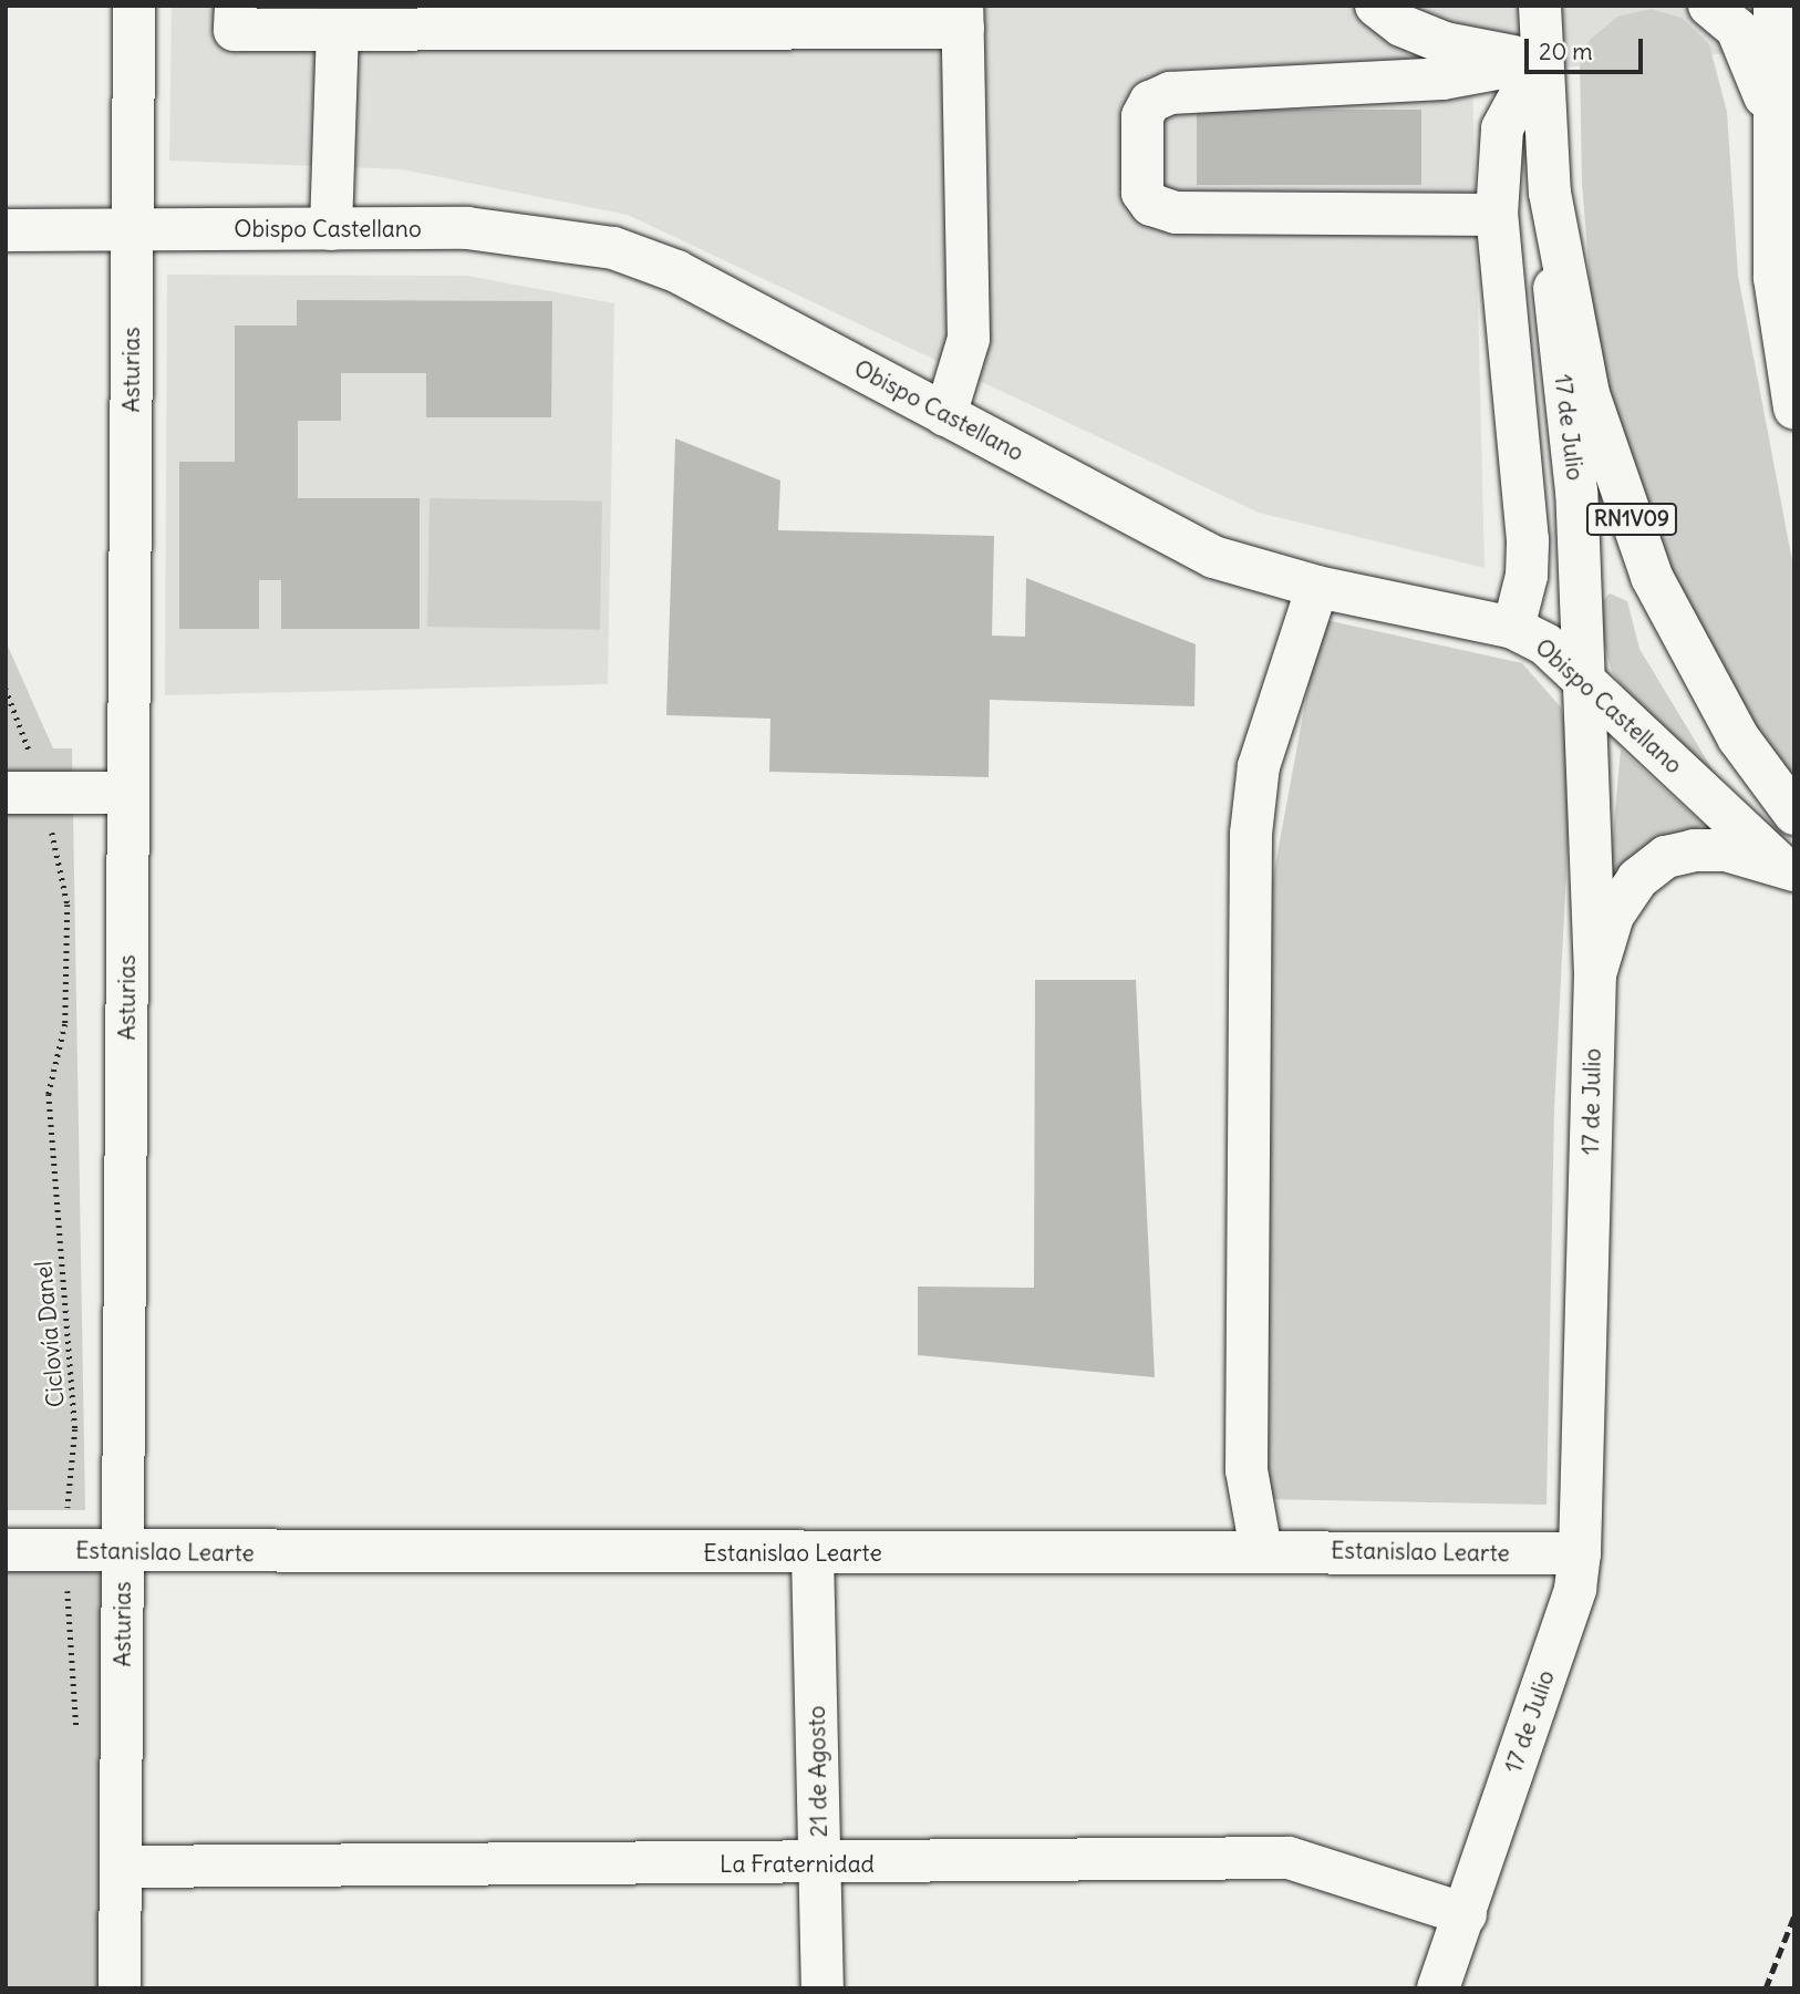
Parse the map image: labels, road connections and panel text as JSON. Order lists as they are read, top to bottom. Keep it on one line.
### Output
{"streets":{"street":["Obispo Castellano","Asturias","17 de Julio","RN1V09","Estanislao Learte","21 de Agosto","La Fraternidad"],"path":["Ciclovía Danel"]},"crossings":[["Obispo Castellano","Asturias"],["Obispo Castellano","17 de Julio"],["Asturias","Estanislao Learte"],["Asturias","La Fraternidad"],["17 de Julio","RN1V09"],["17 de Julio","Estanislao Learte"],["17 de Julio","La Fraternidad"],["Ciclovía Danel","Estanislao Learte"],["Estanislao Learte","21 de Agosto"],["21 de Agosto","La Fraternidad"]],"scale_bar":"20 m"}
